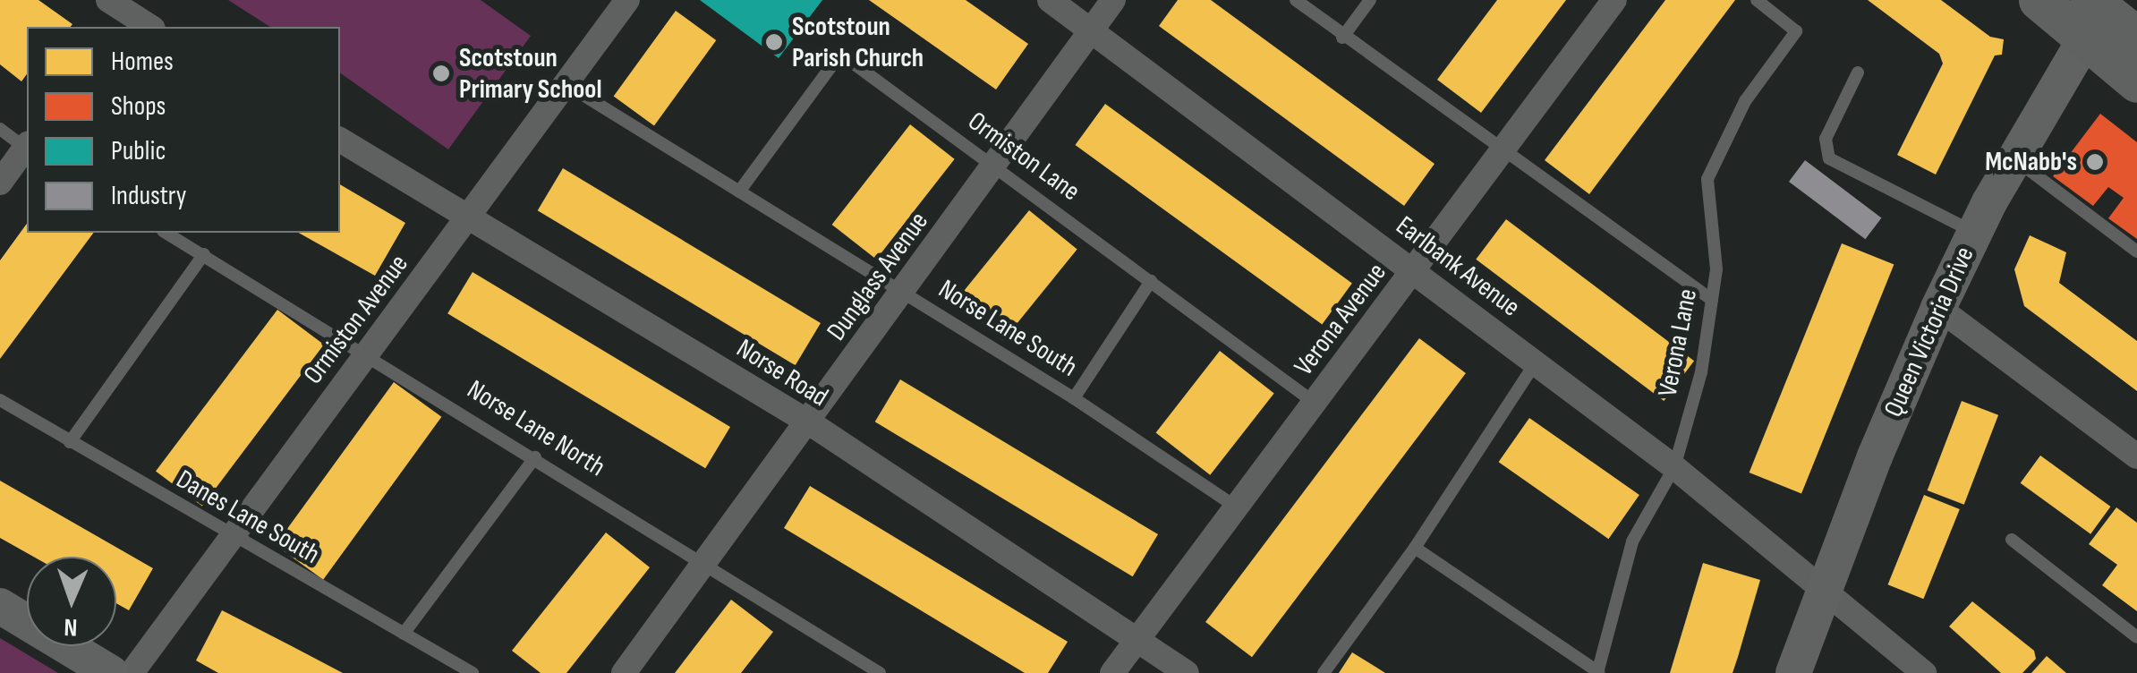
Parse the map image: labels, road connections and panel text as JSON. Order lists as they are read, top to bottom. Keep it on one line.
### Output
{"streets":{"street":["Earlbank Avenue","Dunglass Avenue","Ormiston Avenue","Verona Avenue","Queen Victoria Drive","Norse Road"],"lane":["Ormiston Lane","Norse Lane South","Verona Lane","Norse Lane North","Danes Lane South"]},"crossings":[["Ormiston Lane","Dunglass Avenue"],["Ormiston Lane","Verona Avenue"],["Ormiston Lane","Norse Lane South"],["Earlbank Avenue","Dunglass Avenue"],["Earlbank Avenue","Verona Avenue"],["Earlbank Avenue","Queen Victoria Drive"],["Earlbank Avenue","Verona Lane"],["Dunglass Avenue","Norse Lane South"],["Dunglass Avenue","Norse Road"],["Dunglass Avenue","Norse Lane North"],["Ormiston Avenue","Norse Lane South"],["Ormiston Avenue","Norse Road"],["Ormiston Avenue","Norse Lane North"],["Ormiston Avenue","Danes Lane South"],["Verona Avenue","Norse Lane South"],["Verona Avenue","Norse Road"]],"places":["Scotstoun Parish Church","Scotstoun Primary School","McNabb's"],"legend":["Homes","Shops","Public","Industry"],"north":"bottom"}
